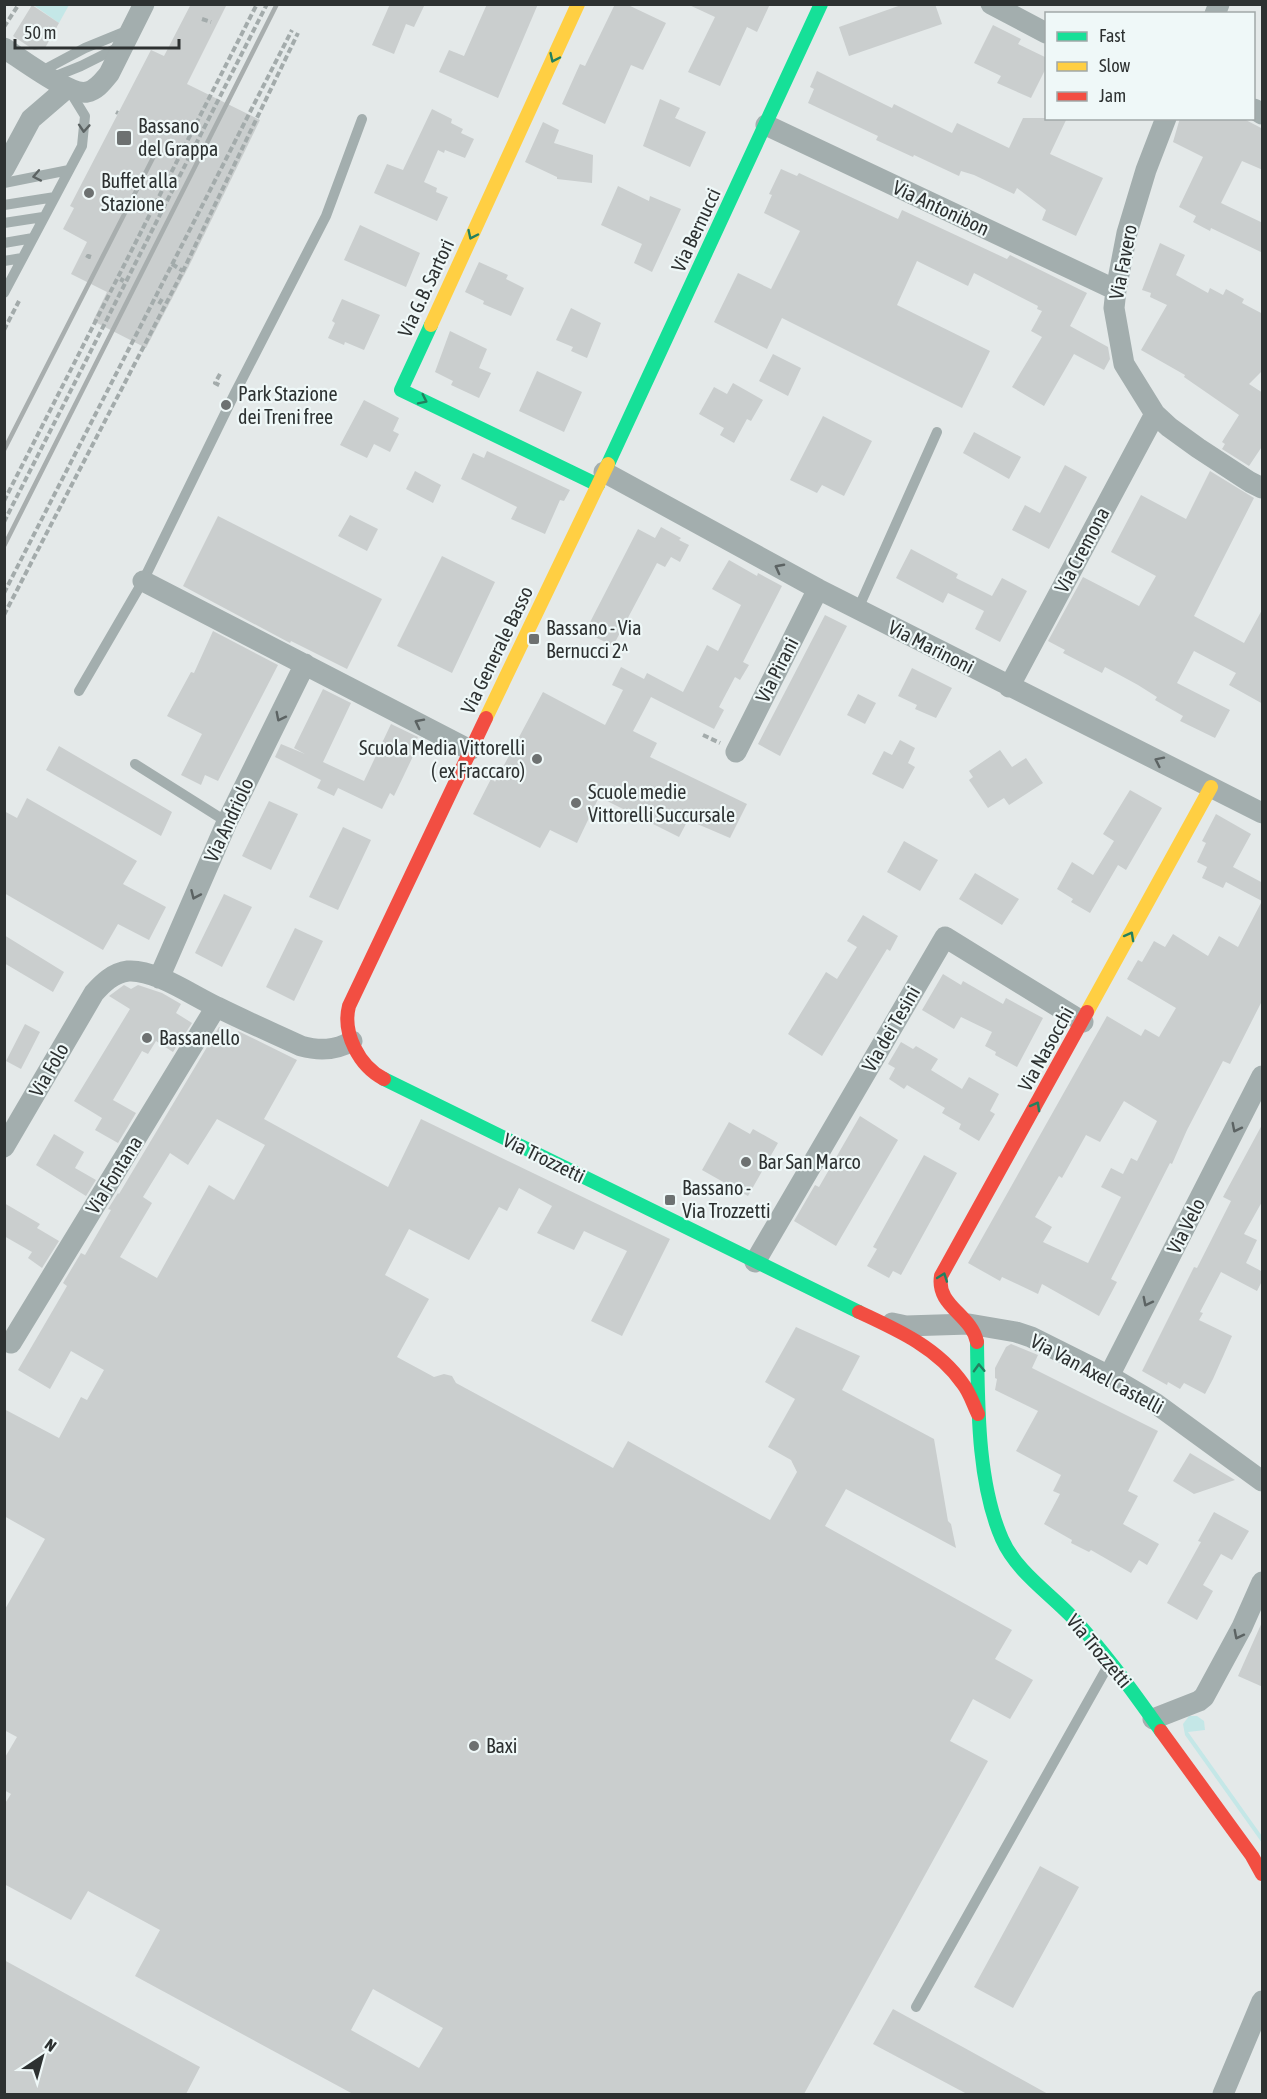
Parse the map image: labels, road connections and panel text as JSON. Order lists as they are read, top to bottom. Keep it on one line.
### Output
{"streets":{"street":["Via Antonibon","Via Bernucci","Via Favero","Via G.B. Sartori","Via Cremona","Via Marinoni","Via Generale Basso","Via Pirani","Via Andriolo","Via dei Tesini","Via Nasocchi","Via Folo","Via Trozzetti","Via Fontana","Via Velo","Via Van Axel Castelli"]},"crossings":[["Via Antonibon","Via Bernucci"],["Via Antonibon","Via Favero"],["Via Bernucci","Via G.B. Sartori"],["Via Bernucci","Via Marinoni"],["Via Bernucci","Via Generale Basso"],["Via Favero","Via Cremona"],["Via G.B. Sartori","Via Marinoni"],["Via G.B. Sartori","Via Generale Basso"],["Via Cremona","Via Marinoni"],["Via Marinoni","Via Generale Basso"],["Via Marinoni","Via Pirani"],["Via Marinoni","Via Nasocchi"],["Via Generale Basso","Via Trozzetti"],["Via Andriolo","Via Folo"],["Via dei Tesini","Via Nasocchi"],["Via dei Tesini","Via Trozzetti"],["Via Nasocchi","Via Trozzetti"],["Via Nasocchi","Via Van Axel Castelli"],["Via Trozzetti","Via Van Axel Castelli"],["Via Velo","Via Van Axel Castelli"]],"one_way":["Via Marinoni","Via Andriolo","Via Nasocchi","Via Velo"],"places":{"transit":["Bassano del Grappa","Bassano - Via Bernucci 2^","Bassano - Via Trozzetti"],"other":["Buffet alla Stazione","Park Stazione dei Treni free","Scuola Media Vittorelli ( ex Fraccaro)","Scuole medie Vittorelli Succursale","Bassanello","Bar San Marco","Baxi"]},"legend":["Fast","Slow","Jam"],"scale_bar":"50 m","north":"top right"}
